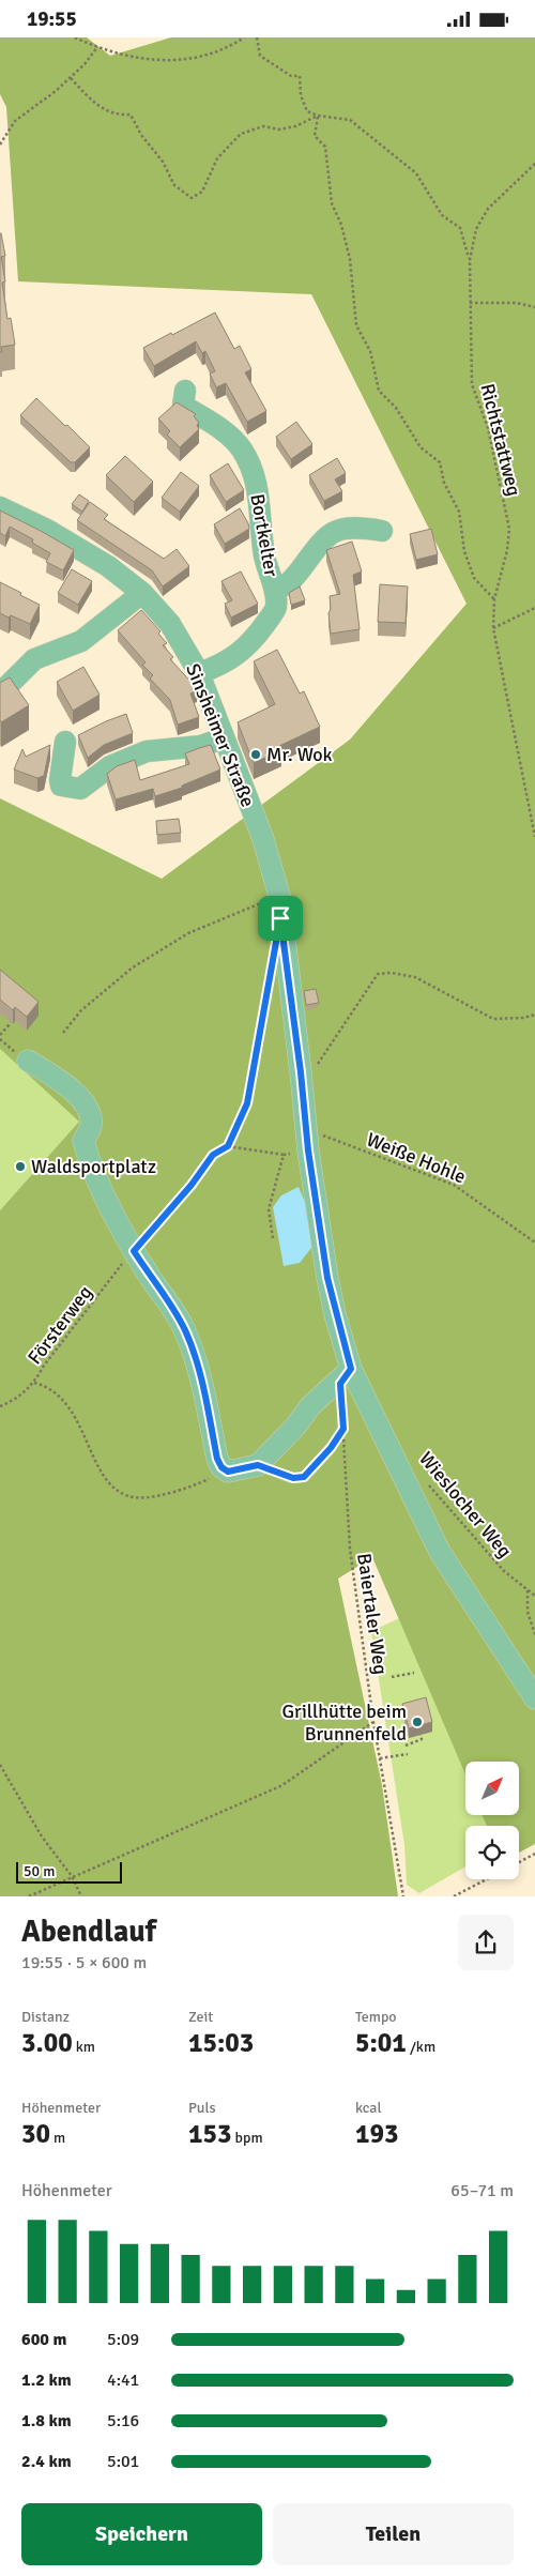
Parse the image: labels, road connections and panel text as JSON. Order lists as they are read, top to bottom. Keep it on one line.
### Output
{"streets":{"street":["Bortkelter","Sinsheimer Straße"],"path":["Richtstattweg","Weiße Hohle","Försterweg","Wieslocher Weg","Baiertaler Weg"]},"crossings":[["Bortkelter","Sinsheimer Straße"],["Sinsheimer Straße","Weiße Hohle"]],"places":["Mr. Wok","Waldsportplatz","Grillhütte beim Brunnenfeld"],"scale_bar":"50 m","north":"top right","page":{"status":"19:55","scale":"50 m","heading":["Abendlauf","19:55 · 5 × 600 m"],"stats":[["Distanz","3.00 km"],["Zeit","15:03"],["Tempo","5:01 /km"],["Höhenmeter","30 m"],["Puls","153 bpm"],["kcal","193"]],"chart":["Höhenmeter","65–71 m"],"list":[{"name":"600 m","note":"5:09"},{"name":"1.2 km","note":"4:41"},{"name":"1.8 km","note":"5:16"},{"name":"2.4 km","note":"5:01"}],"buttons":["Speichern","Teilen"]}}
